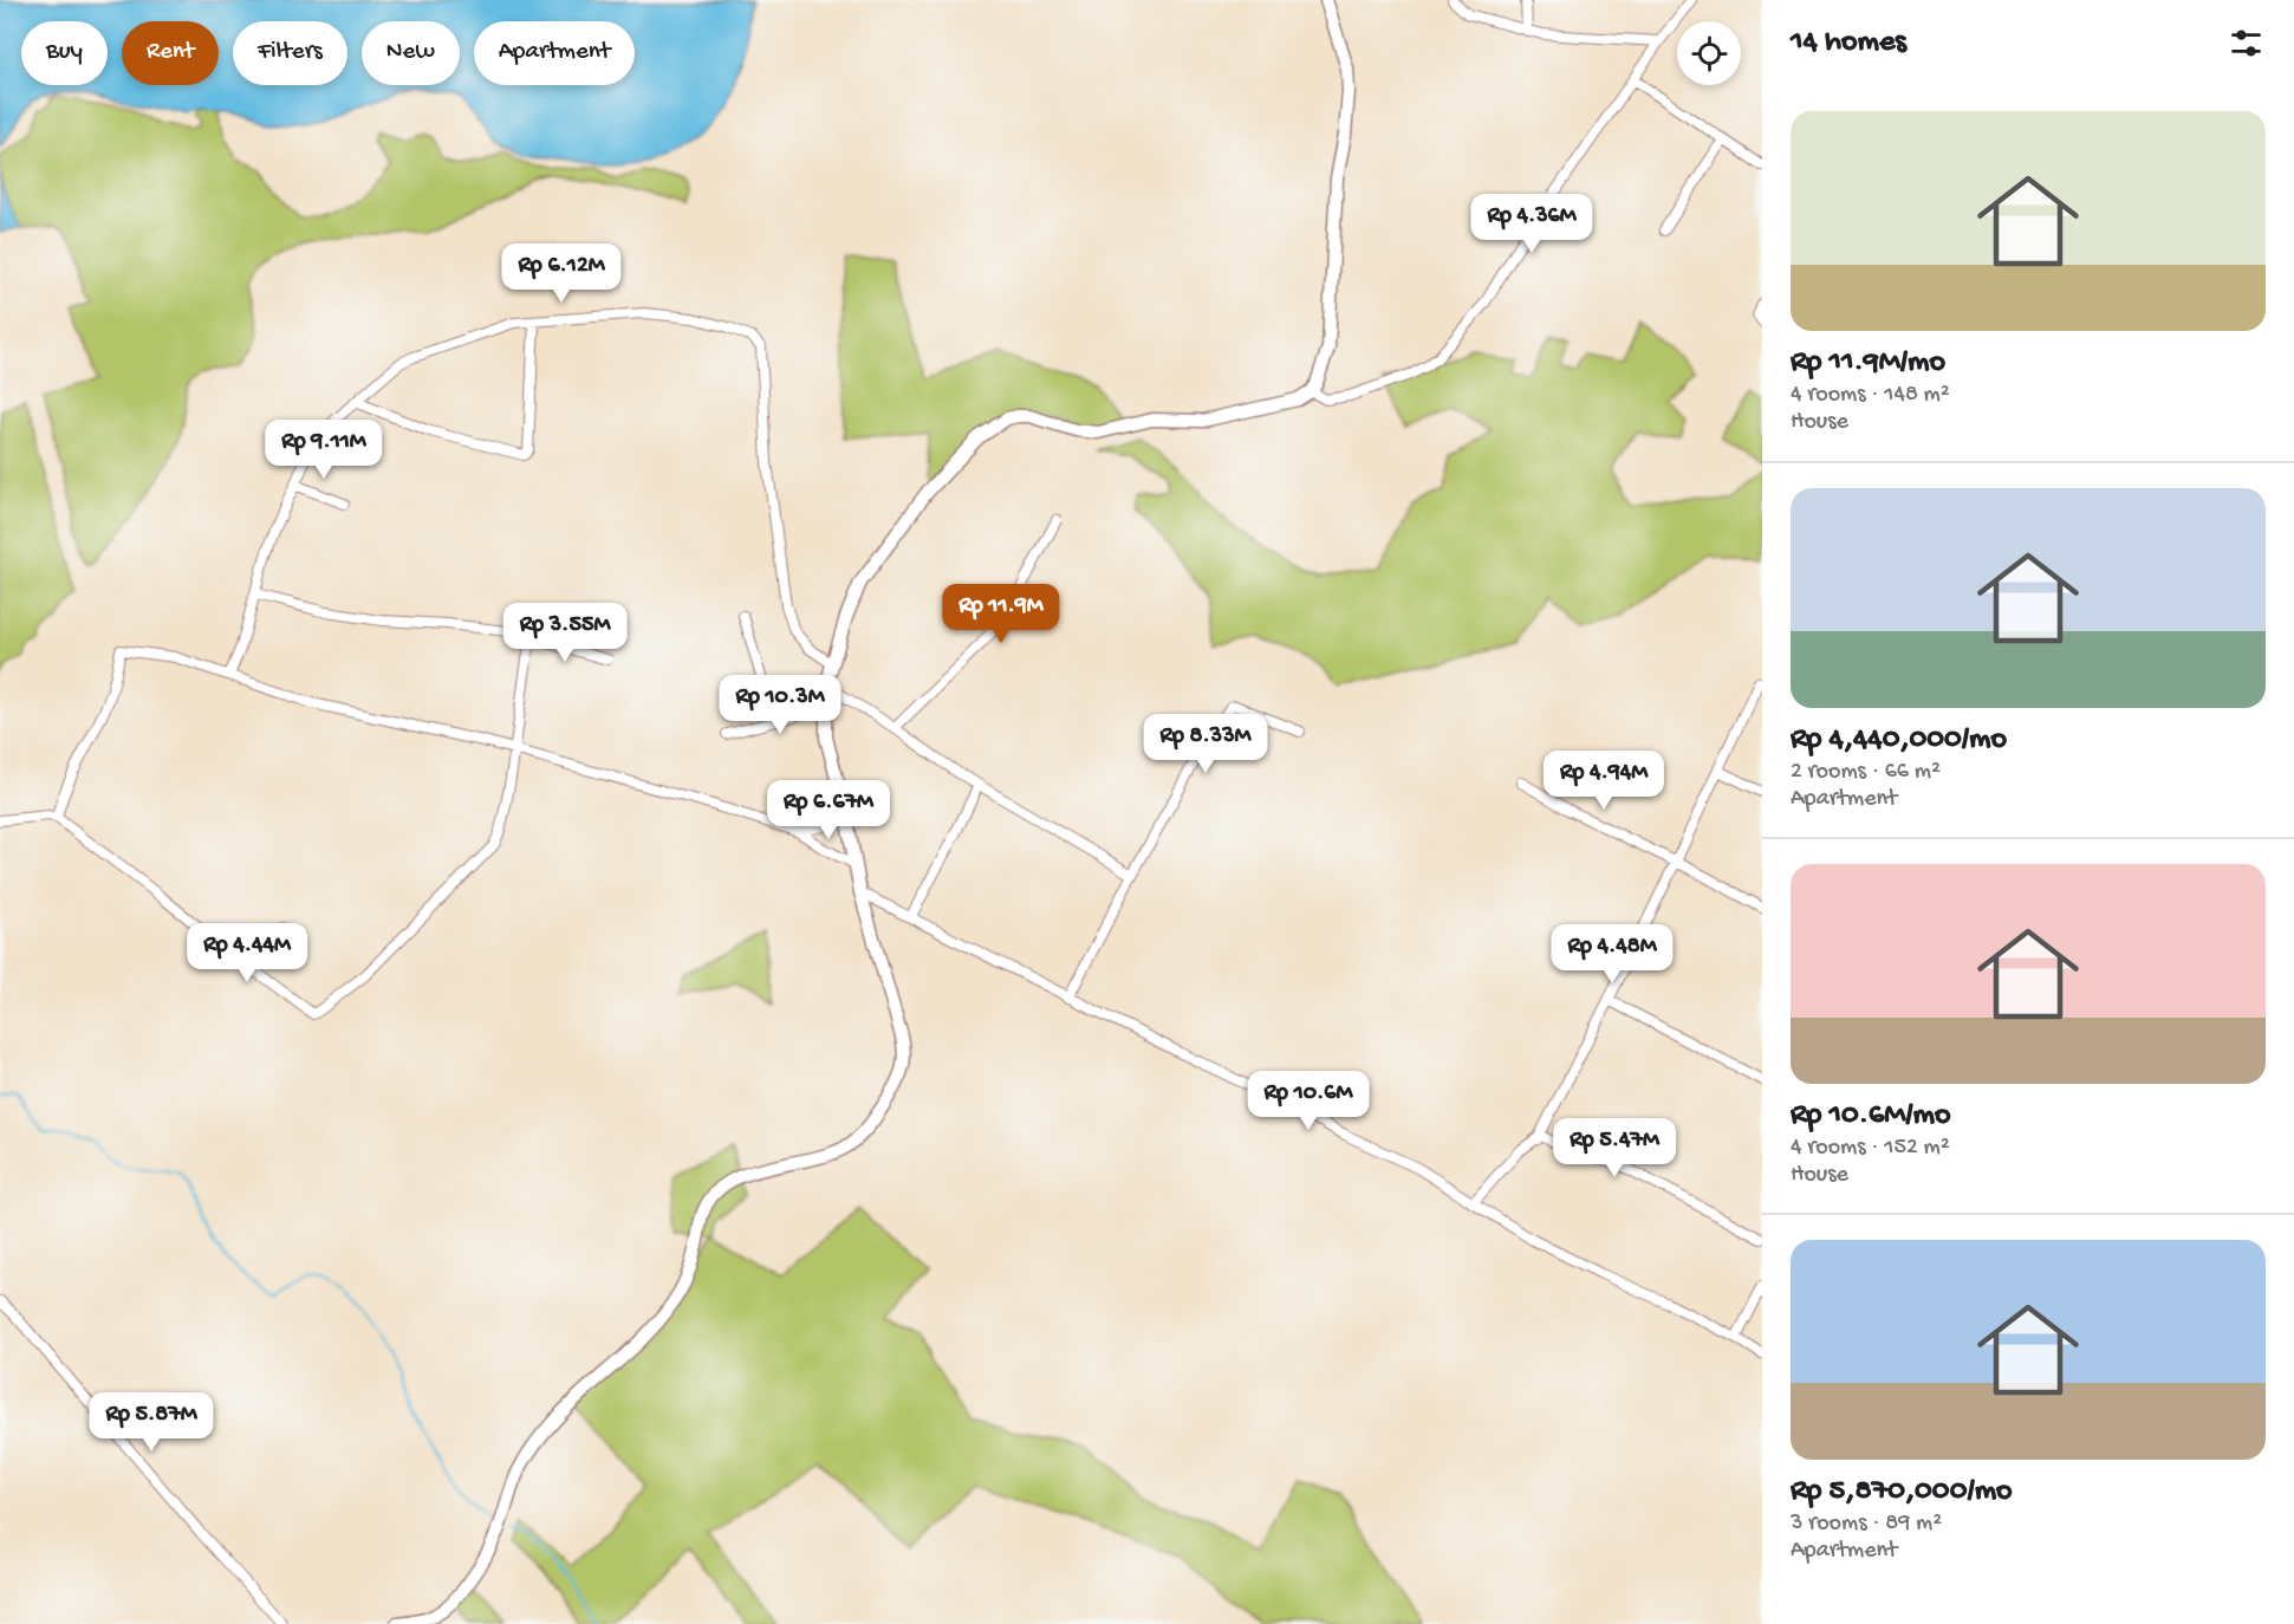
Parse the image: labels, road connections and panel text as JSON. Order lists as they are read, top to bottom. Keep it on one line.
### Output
{"page":{"heading":"14 homes","chip":["Buy","Rent","Filters","New","Apartment"],"list":[{"name":"Rp 11.9M/mo","note":"4 rooms · 148 m² · House"},{"name":"Rp 4,440,000/mo","note":"2 rooms · 66 m² · Apartment"},{"name":"Rp 10.6M/mo","note":"4 rooms · 152 m² · House"},{"name":"Rp 5,870,000/mo","note":"3 rooms · 89 m² · Apartment"}],"price":["Rp 4.36M","Rp 6.12M","Rp 9.11M","Rp 11.9M","Rp 3.55M","Rp 10.3M","Rp 8.33M","Rp 4.94M","Rp 6.67M","Rp 4.44M","Rp 4.48M","Rp 10.6M","Rp 5.47M","Rp 5.87M"]}}
